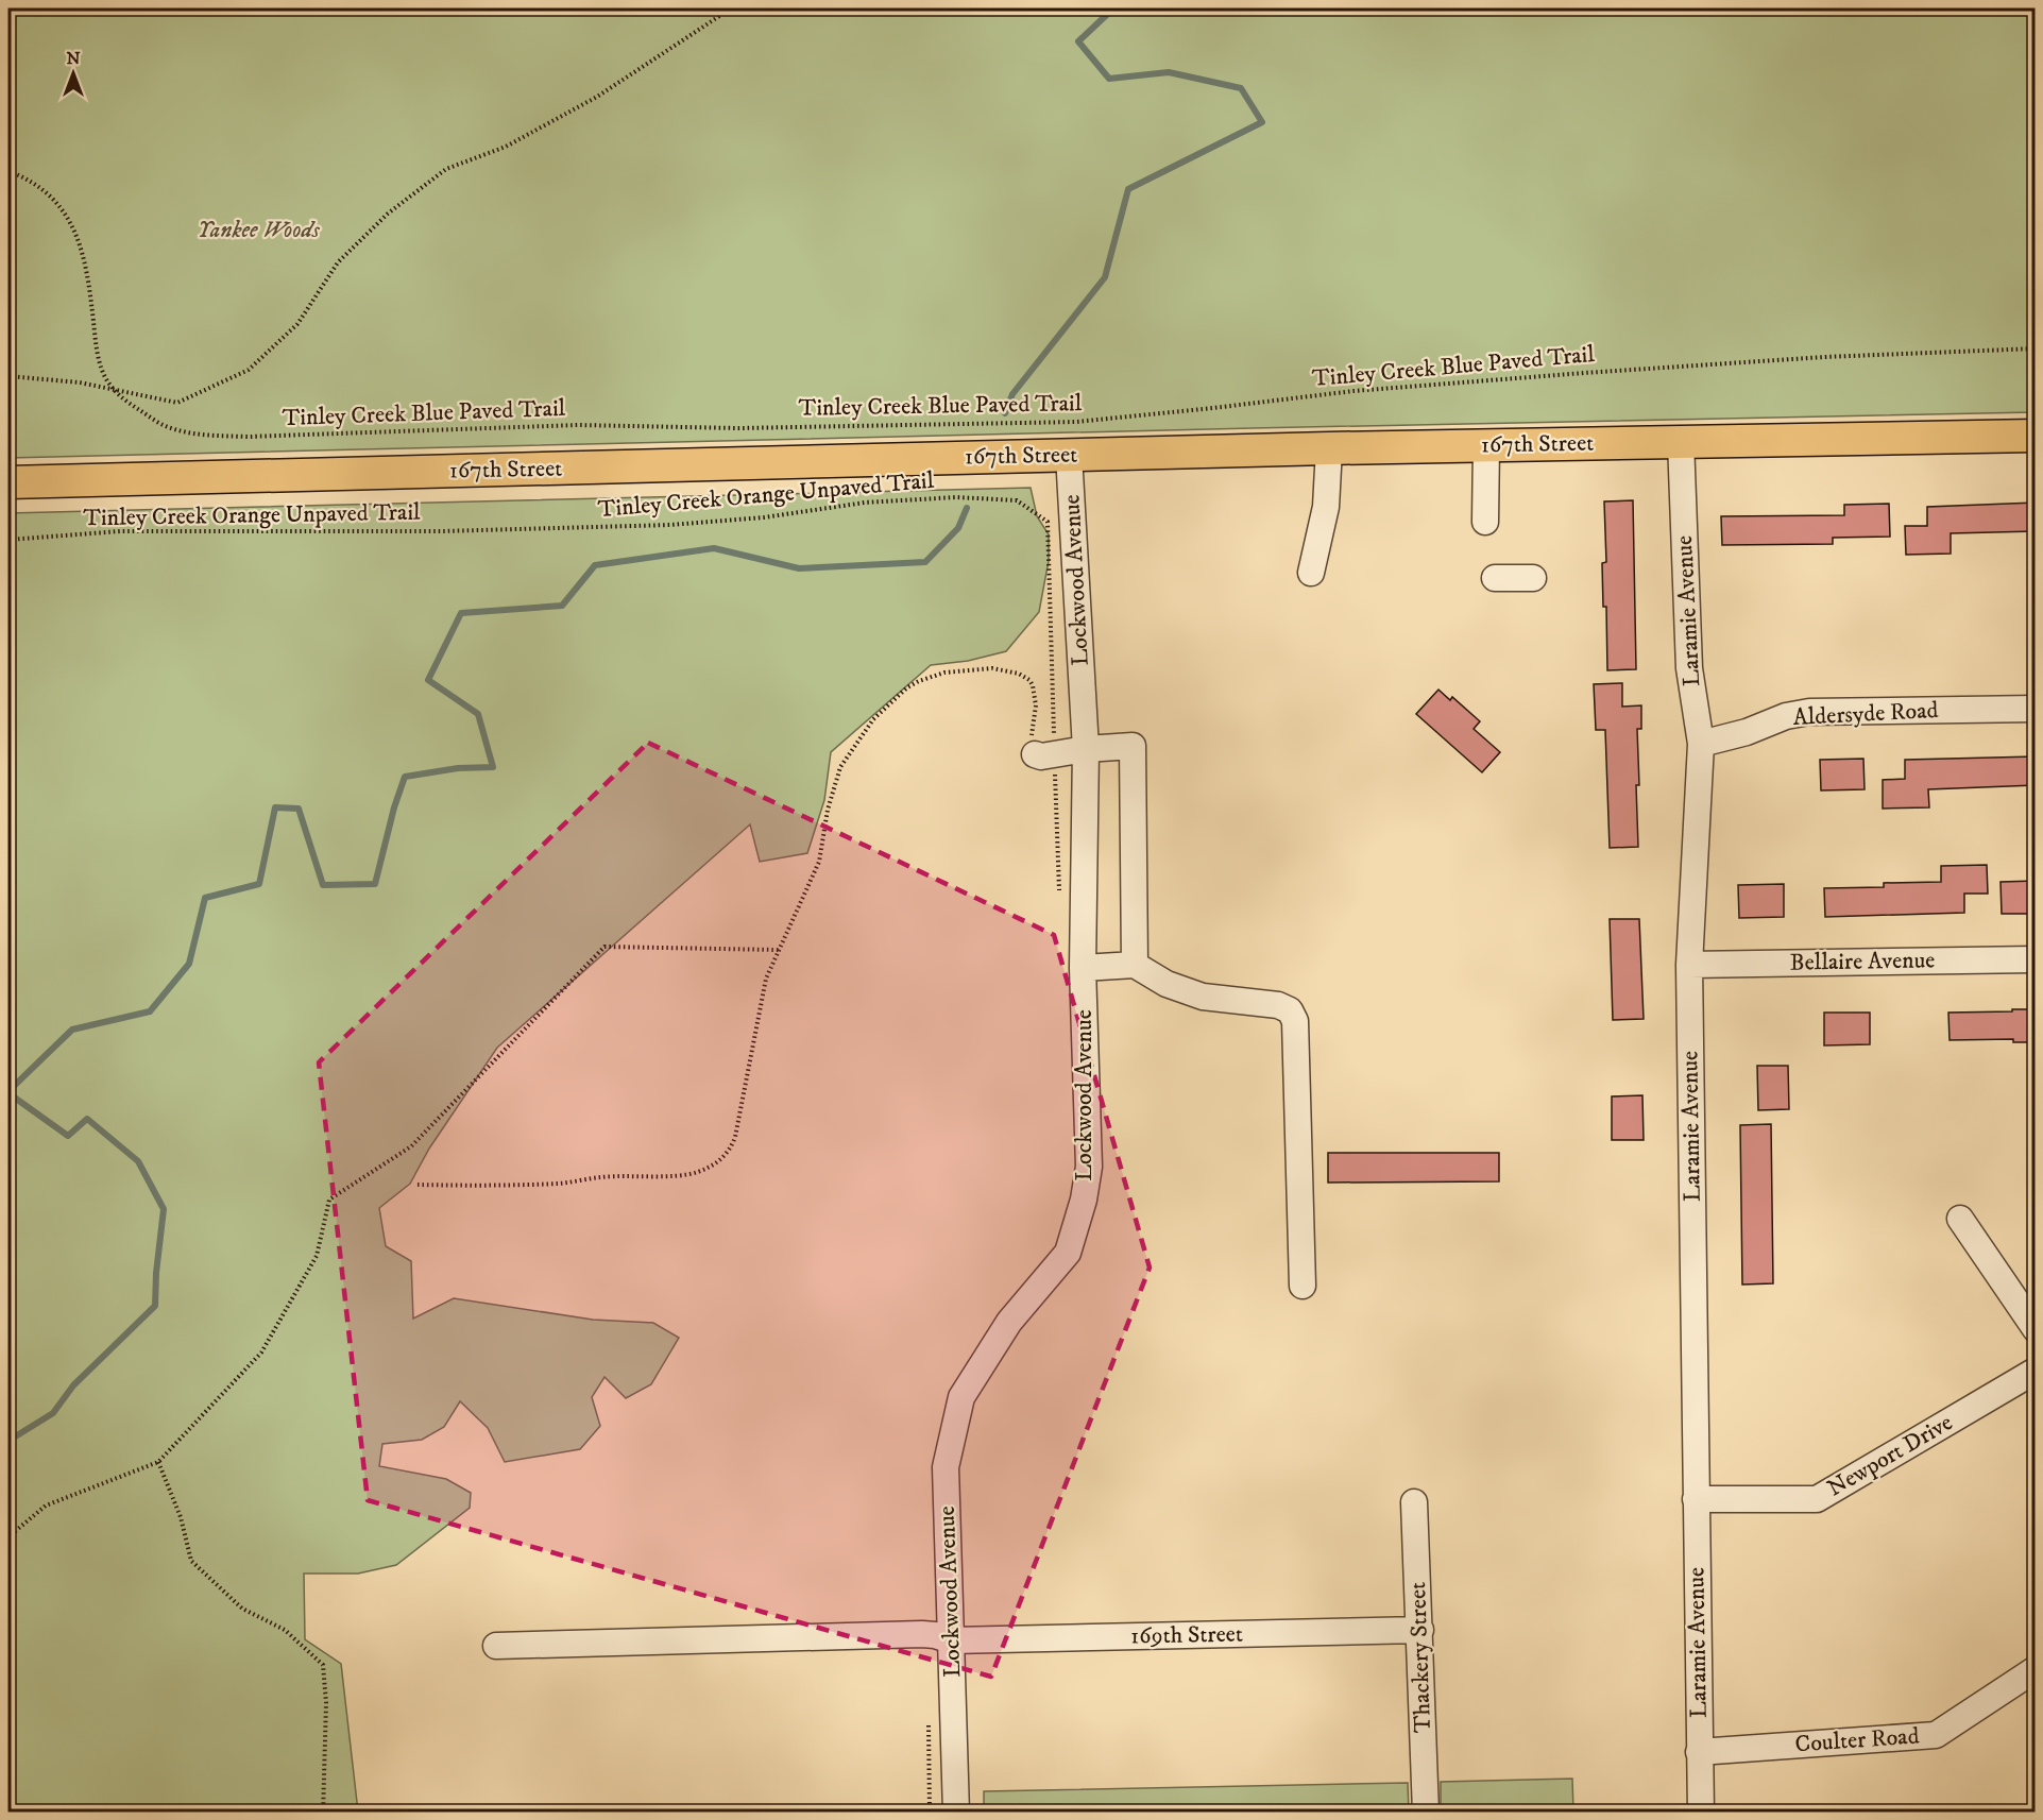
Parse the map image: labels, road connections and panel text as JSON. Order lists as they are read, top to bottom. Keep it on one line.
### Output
{"streets":{"main road":["167th Street"],"street":["Lockwood Avenue","Laramie Avenue","Aldersyde Road","Bellaire Avenue","Newport Drive","169th Street","Thackery Street","Coulter Road"],"path":["Tinley Creek Blue Paved Trail","Tinley Creek Orange Unpaved Trail"]},"crossings":[["167th Street","Lockwood Avenue"],["167th Street","Laramie Avenue"],["Lockwood Avenue","169th Street"],["Laramie Avenue","Aldersyde Road"],["Laramie Avenue","Bellaire Avenue"],["Laramie Avenue","Newport Drive"],["Laramie Avenue","Coulter Road"],["169th Street","Thackery Street"]],"parks":["Yankee Woods"],"north":"top"}
